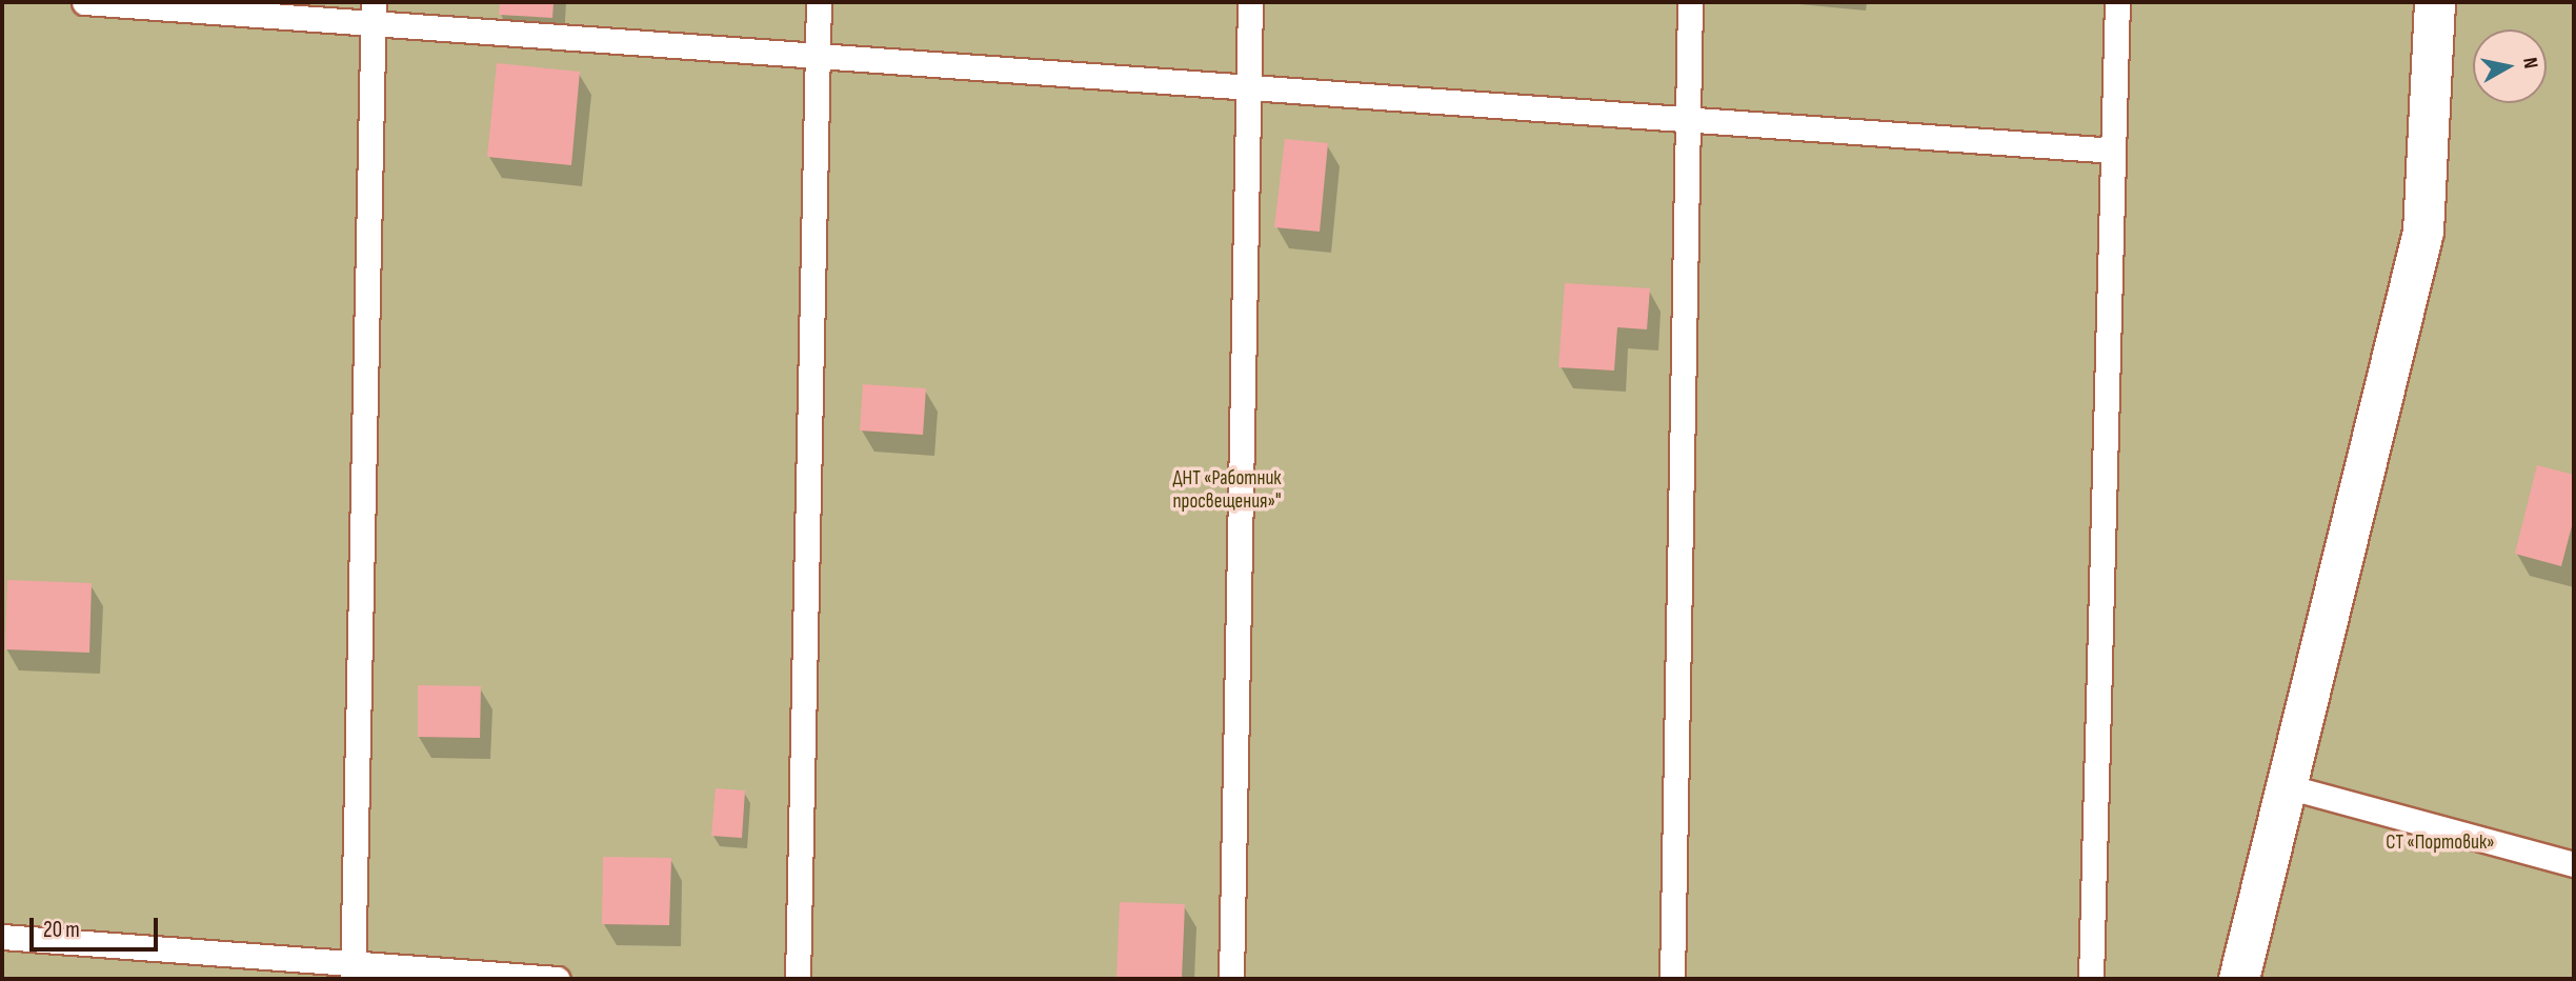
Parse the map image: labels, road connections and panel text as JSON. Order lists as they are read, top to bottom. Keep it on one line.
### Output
{"parks":["ДНТ «Работник просвещения»\"","СТ «Портовик»"],"scale_bar":"20 m","north":"right"}
